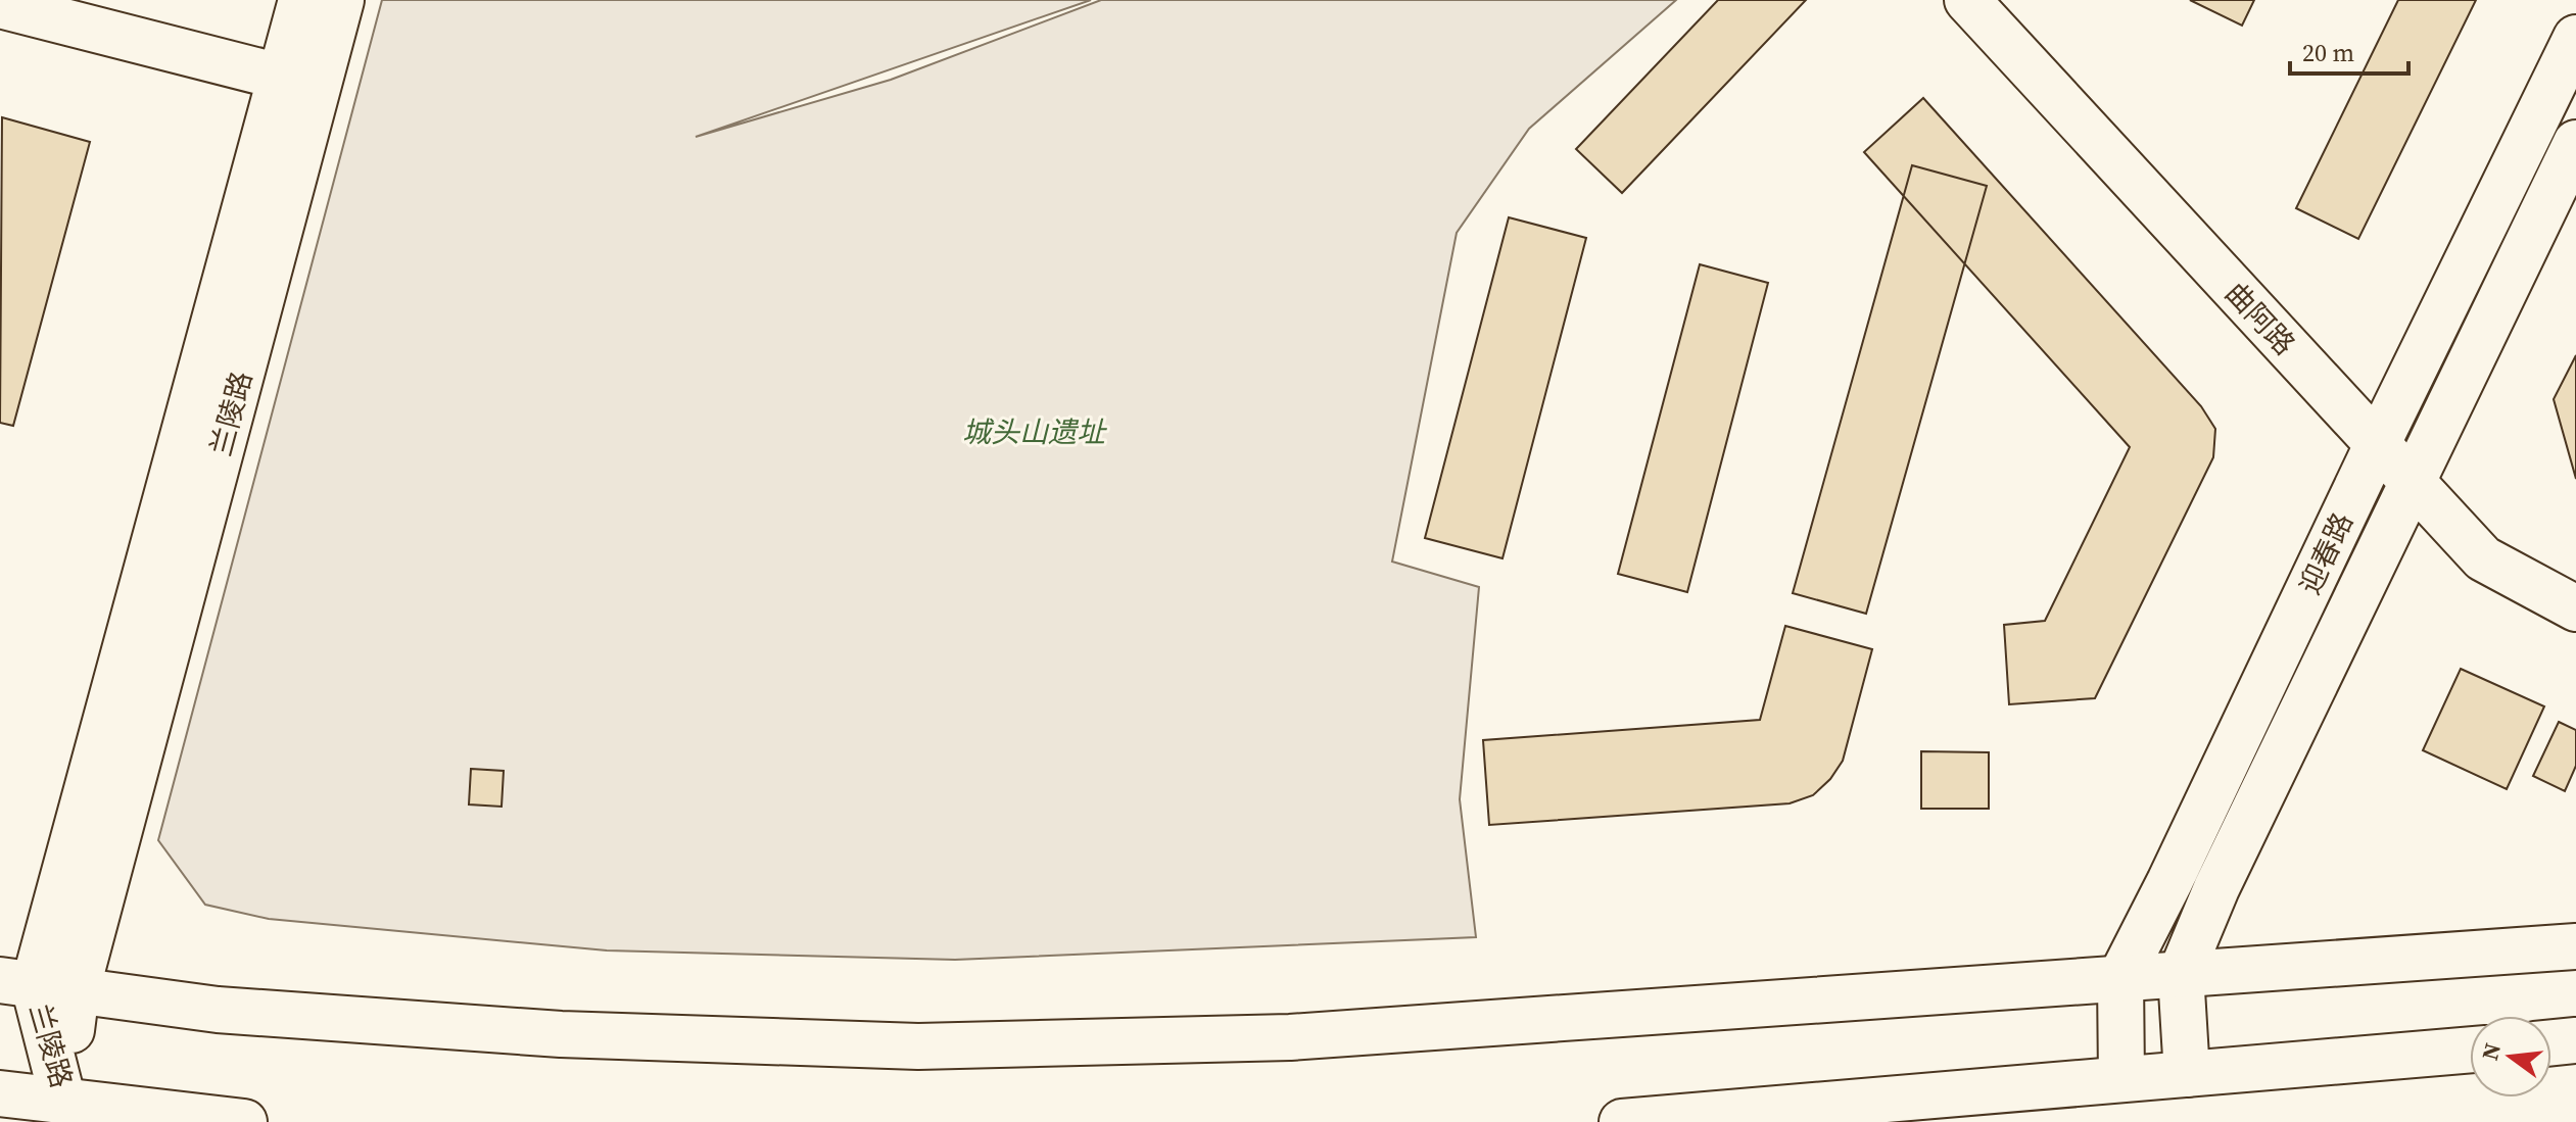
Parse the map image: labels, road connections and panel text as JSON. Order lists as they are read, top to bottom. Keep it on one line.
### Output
{"streets":{"street":["曲阿路","兰陵路","迎春路"]},"crossings":[["曲阿路","迎春路"]],"parks":["城头山遗址"],"scale_bar":"20 m","north":"left"}
